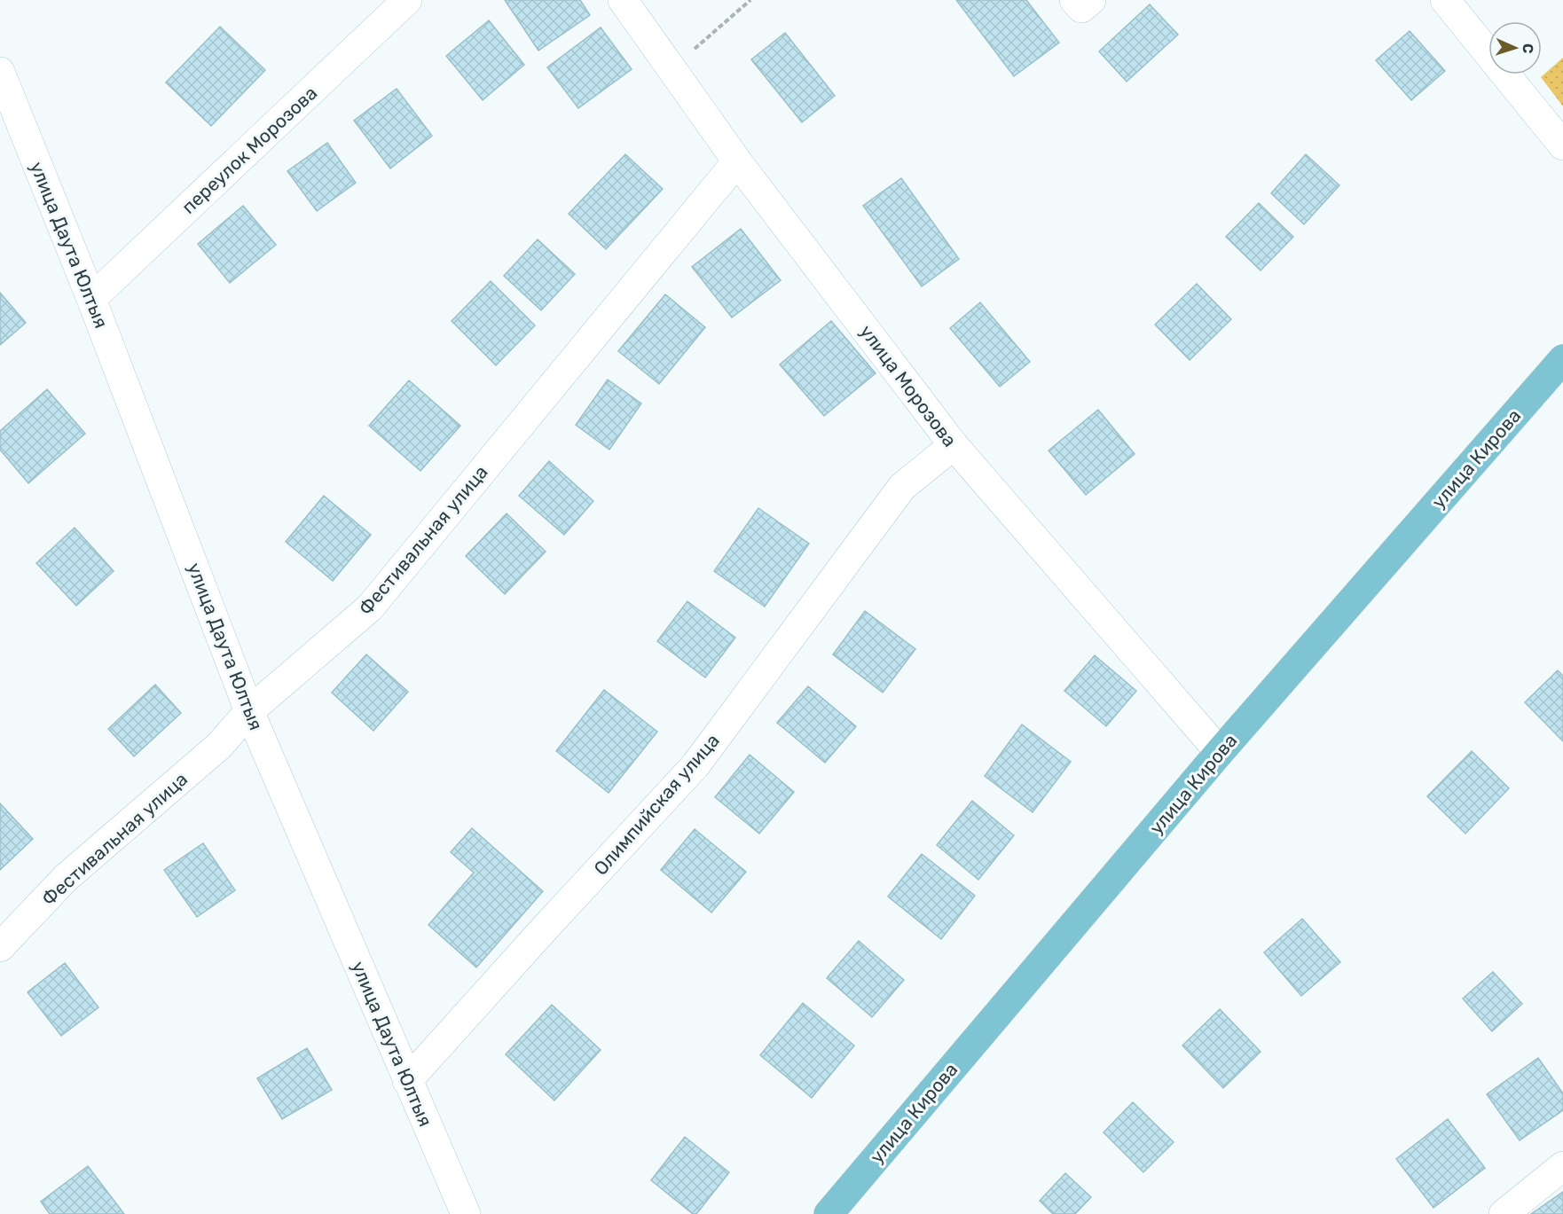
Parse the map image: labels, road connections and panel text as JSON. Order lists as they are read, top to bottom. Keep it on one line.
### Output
{"streets":{"main road":["улица Кирова"],"street":["переулок Морозова","улица Даута Юлтыя","улица Морозова","Фестивальная улица","Олимпийская улица"]},"crossings":[["переулок Морозова","улица Даута Юлтыя"],["улица Даута Юлтыя","Фестивальная улица"],["улица Даута Юлтыя","Олимпийская улица"],["улица Морозова","улица Кирова"],["улица Морозова","Фестивальная улица"],["улица Морозова","Олимпийская улица"]],"north":"right"}
